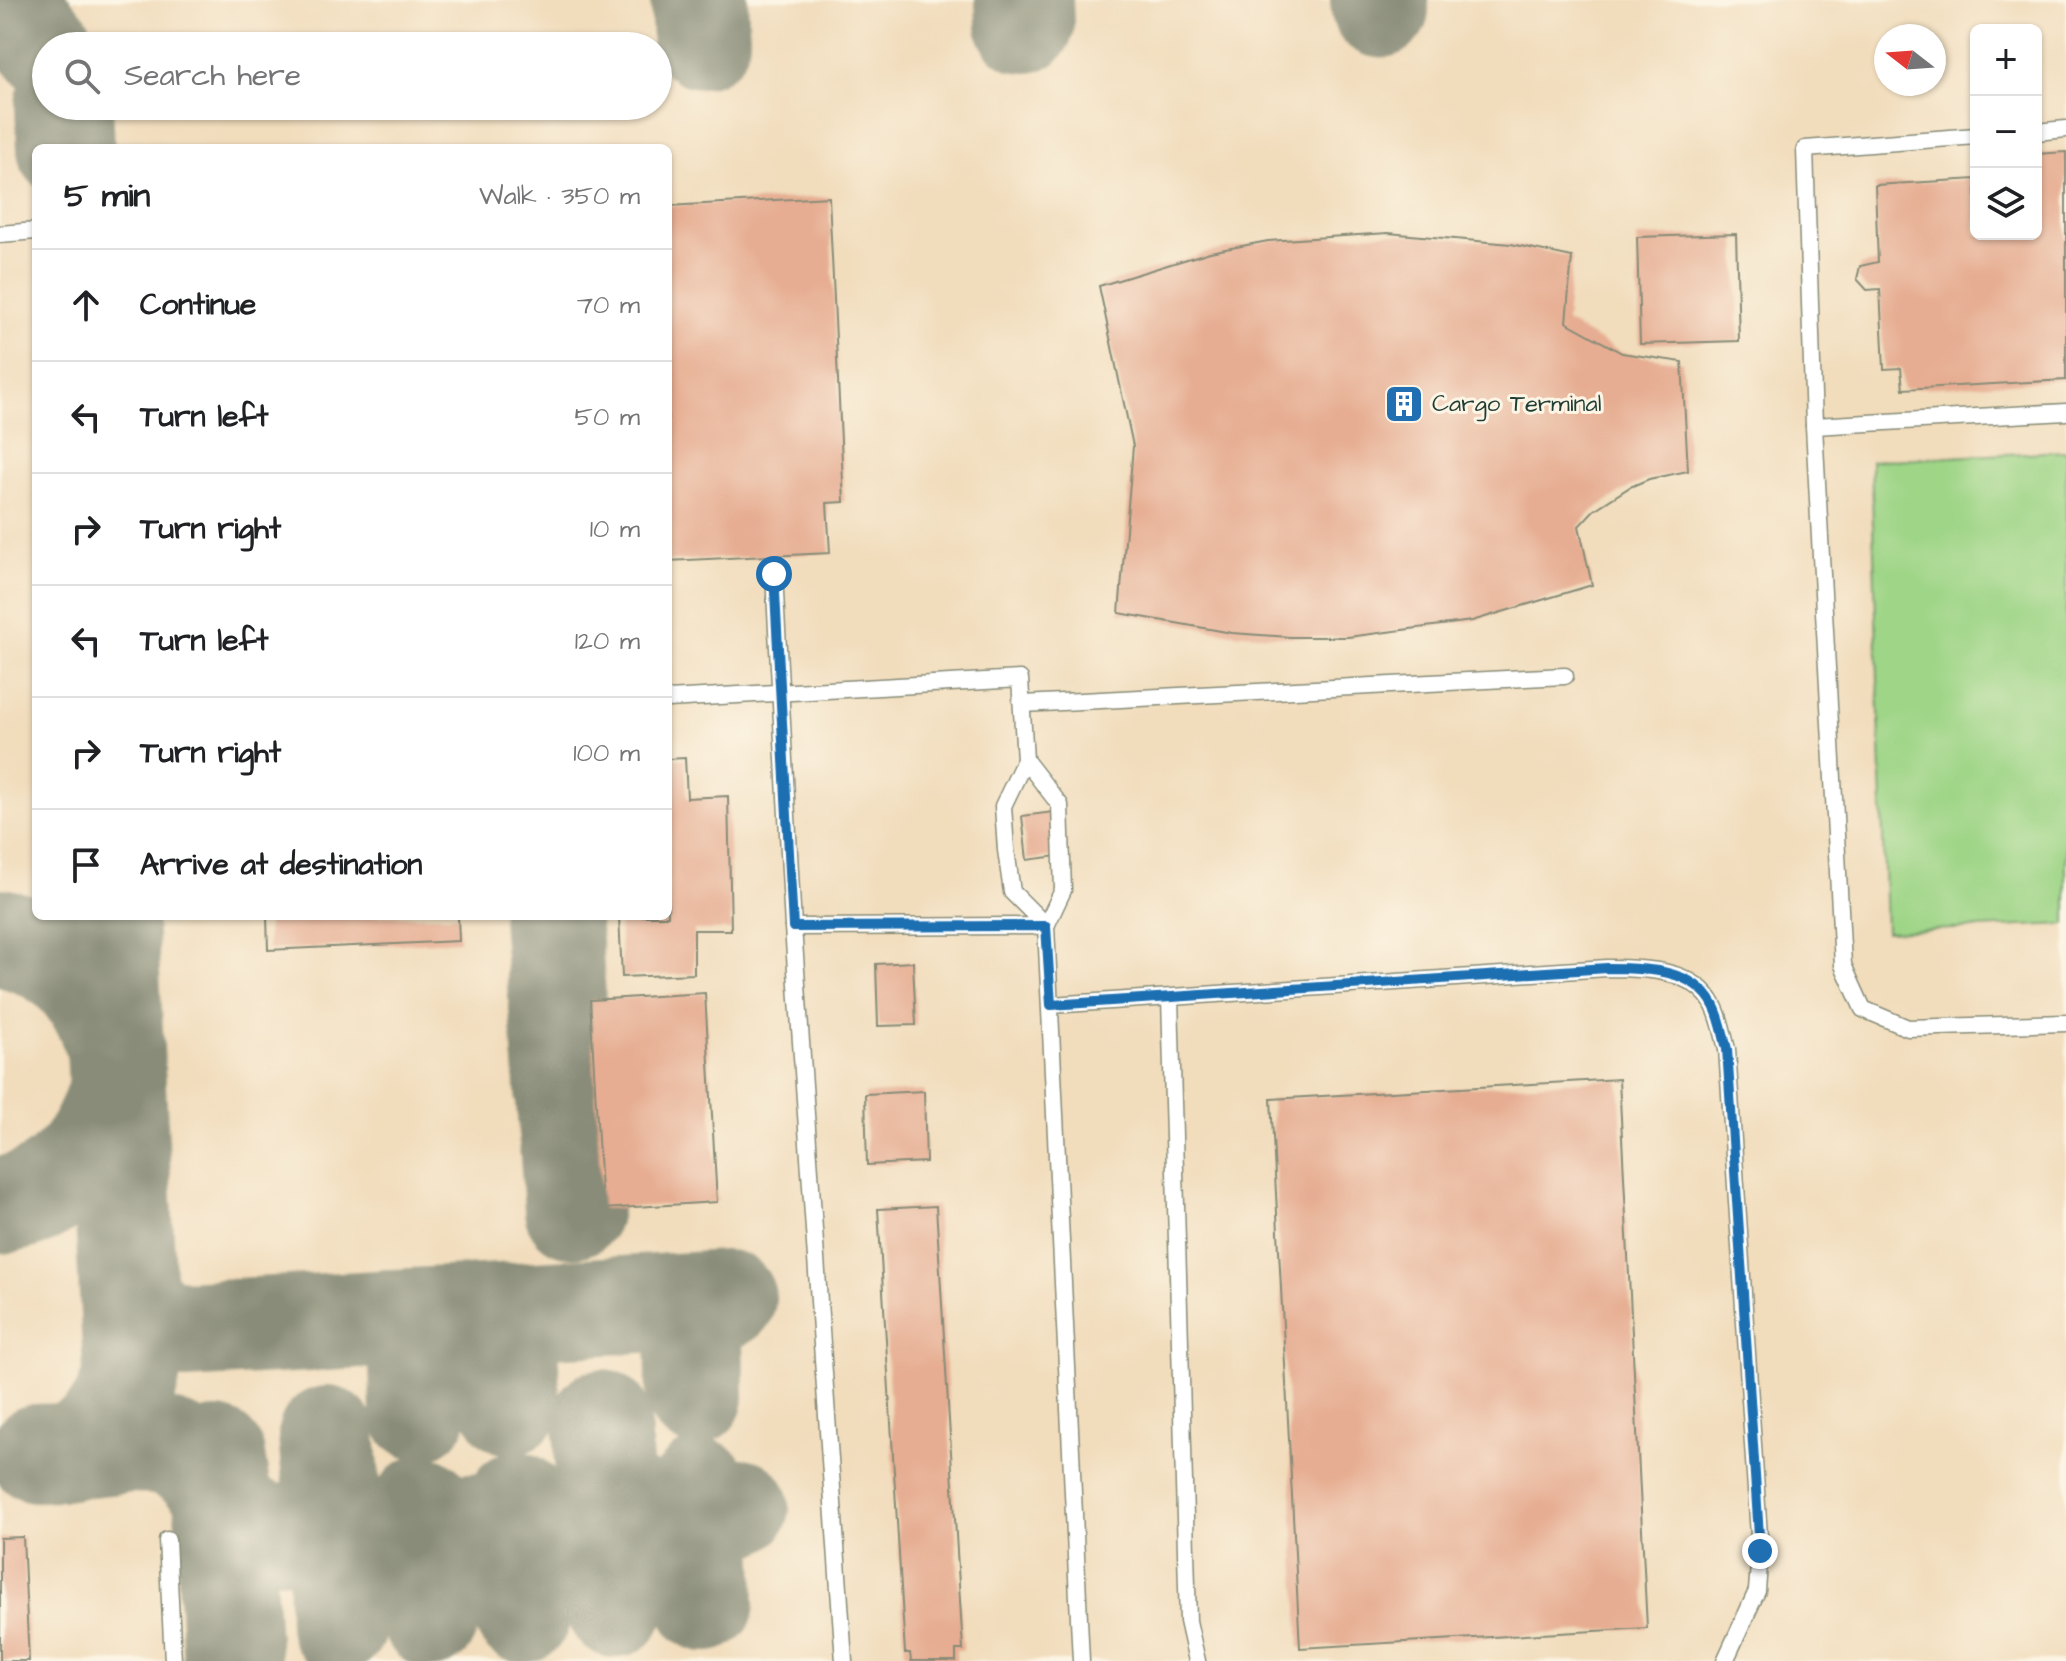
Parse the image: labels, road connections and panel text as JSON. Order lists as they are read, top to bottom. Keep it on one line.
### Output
{"places":{"building":["Cargo Terminal"]},"north":"left","page":{"map_buttons":["+","−"],"search":"Search here","heading":["5 min","Walk · 350 m"],"list":[["Continue","70 m"],["Turn left","50 m"],["Turn right","10 m"],["Turn left","120 m"],["Turn right","100 m"],"Arrive at destination"]}}
